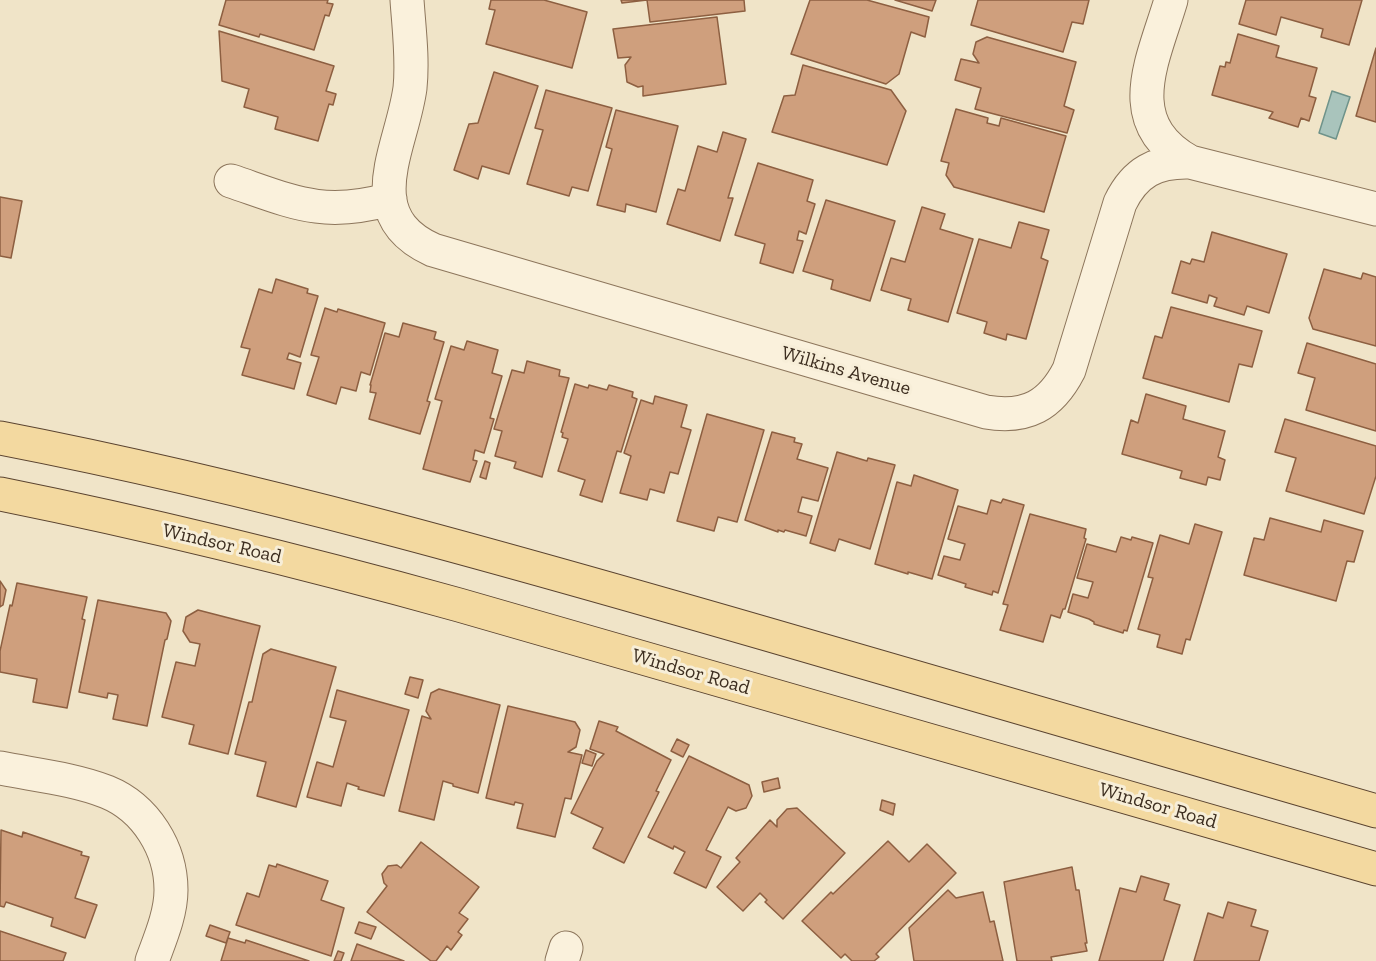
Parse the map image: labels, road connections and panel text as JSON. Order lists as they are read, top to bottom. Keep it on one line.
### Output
{"streets":{"main road":["Windsor Road"],"street":["Wilkins Avenue"]}}
